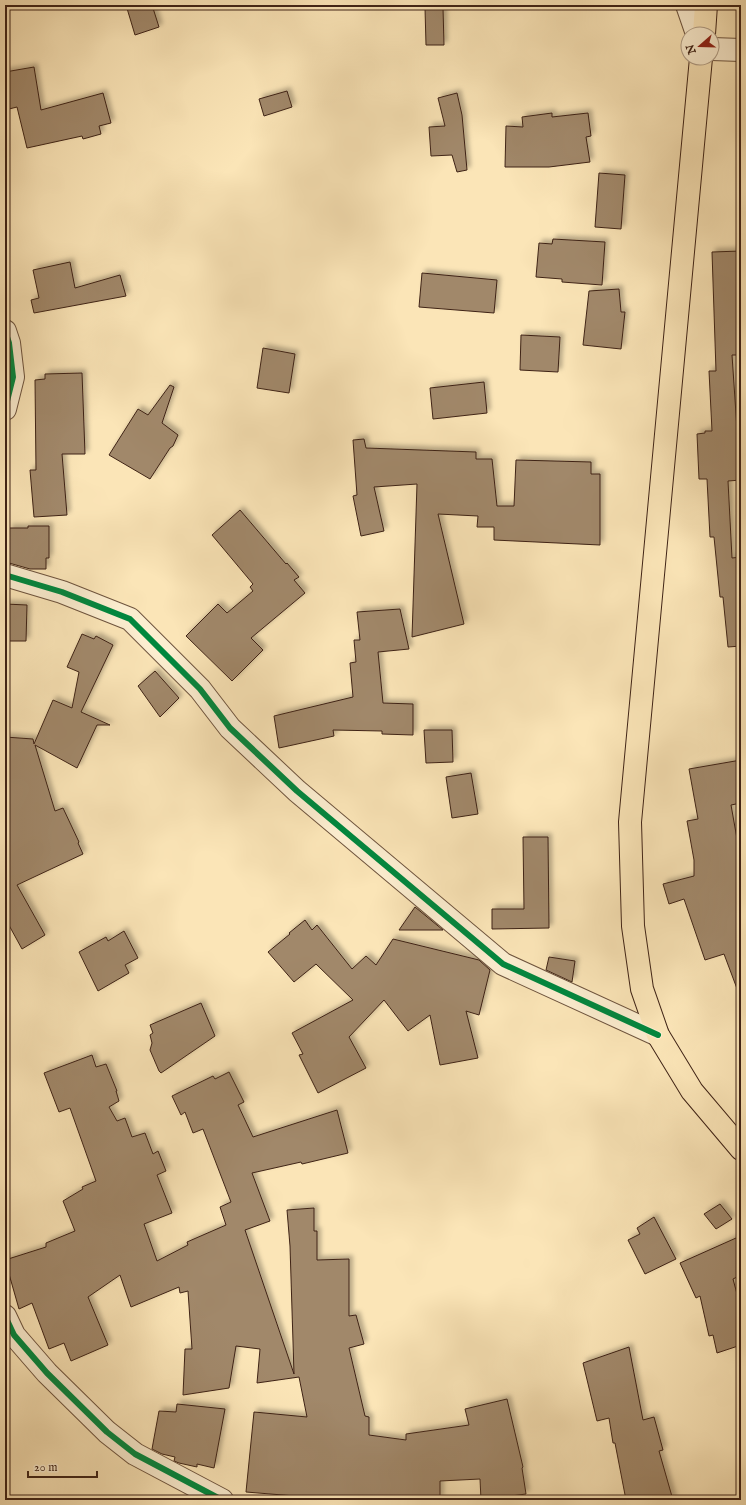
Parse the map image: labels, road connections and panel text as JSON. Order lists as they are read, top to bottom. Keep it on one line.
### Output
{"scale_bar":"20 m","north":"left"}
